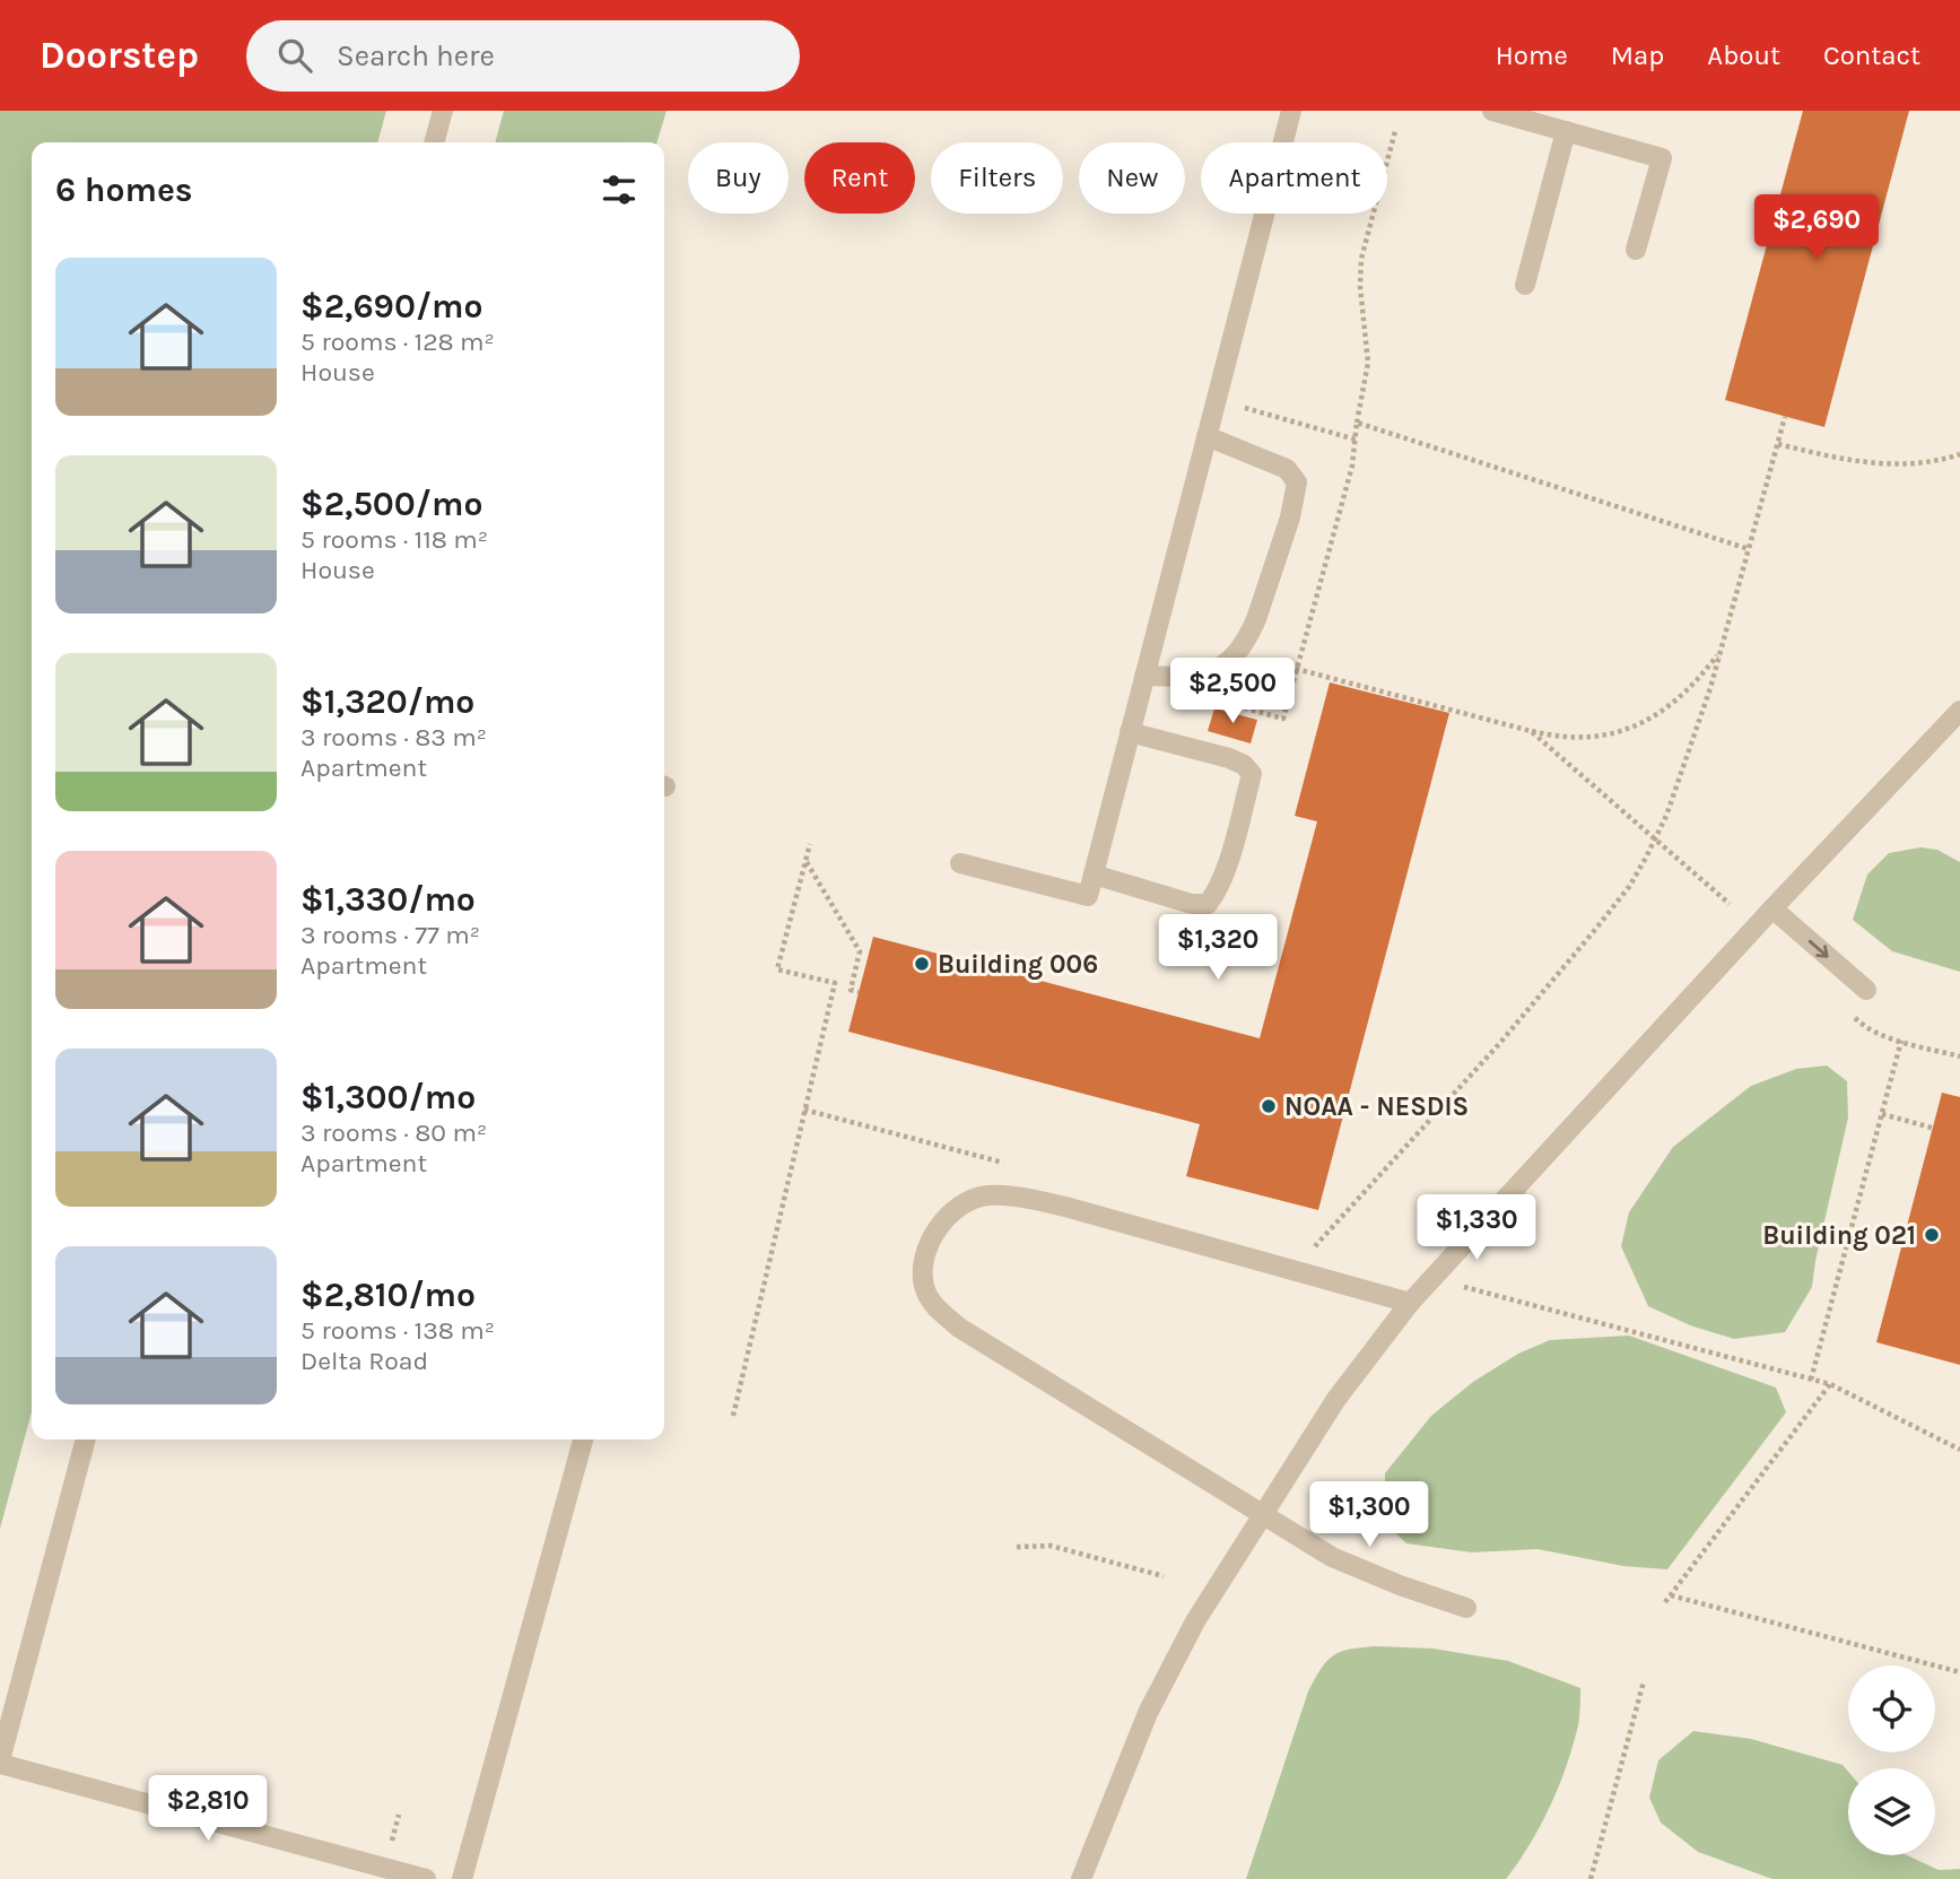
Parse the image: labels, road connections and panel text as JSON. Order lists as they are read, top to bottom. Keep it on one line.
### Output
{"places":["Building 006","NOAA - NESDIS","Building 021"],"page":{"header":"Doorstep","search":"Search here","nav":["Home","Map","About","Contact"],"chip":["Buy","Rent","Filters","New","Apartment"],"heading":"6 homes","price":["$2,690","$2,500","$1,320","$1,330","$1,300","$2,810"],"list":[{"name":"$2,690/mo","note":"5 rooms · 128 m² · House"},{"name":"$2,500/mo","note":"5 rooms · 118 m² · House"},{"name":"$1,320/mo","note":"3 rooms · 83 m² · Apartment"},{"name":"$1,330/mo","note":"3 rooms · 77 m² · Apartment"},{"name":"$1,300/mo","note":"3 rooms · 80 m² · Apartment"},{"name":"$2,810/mo","note":"5 rooms · 138 m² · Delta Road"}]}}
